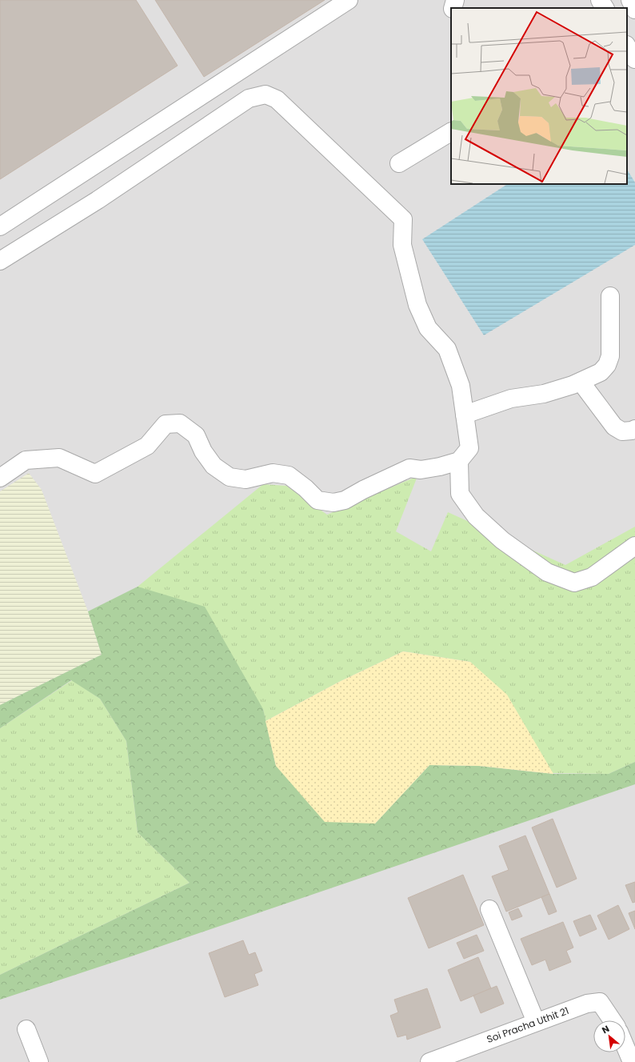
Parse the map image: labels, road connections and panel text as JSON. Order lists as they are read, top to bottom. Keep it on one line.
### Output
{"streets":{"street":["Soi Pracha Uthit 21"]},"north":"top left"}
